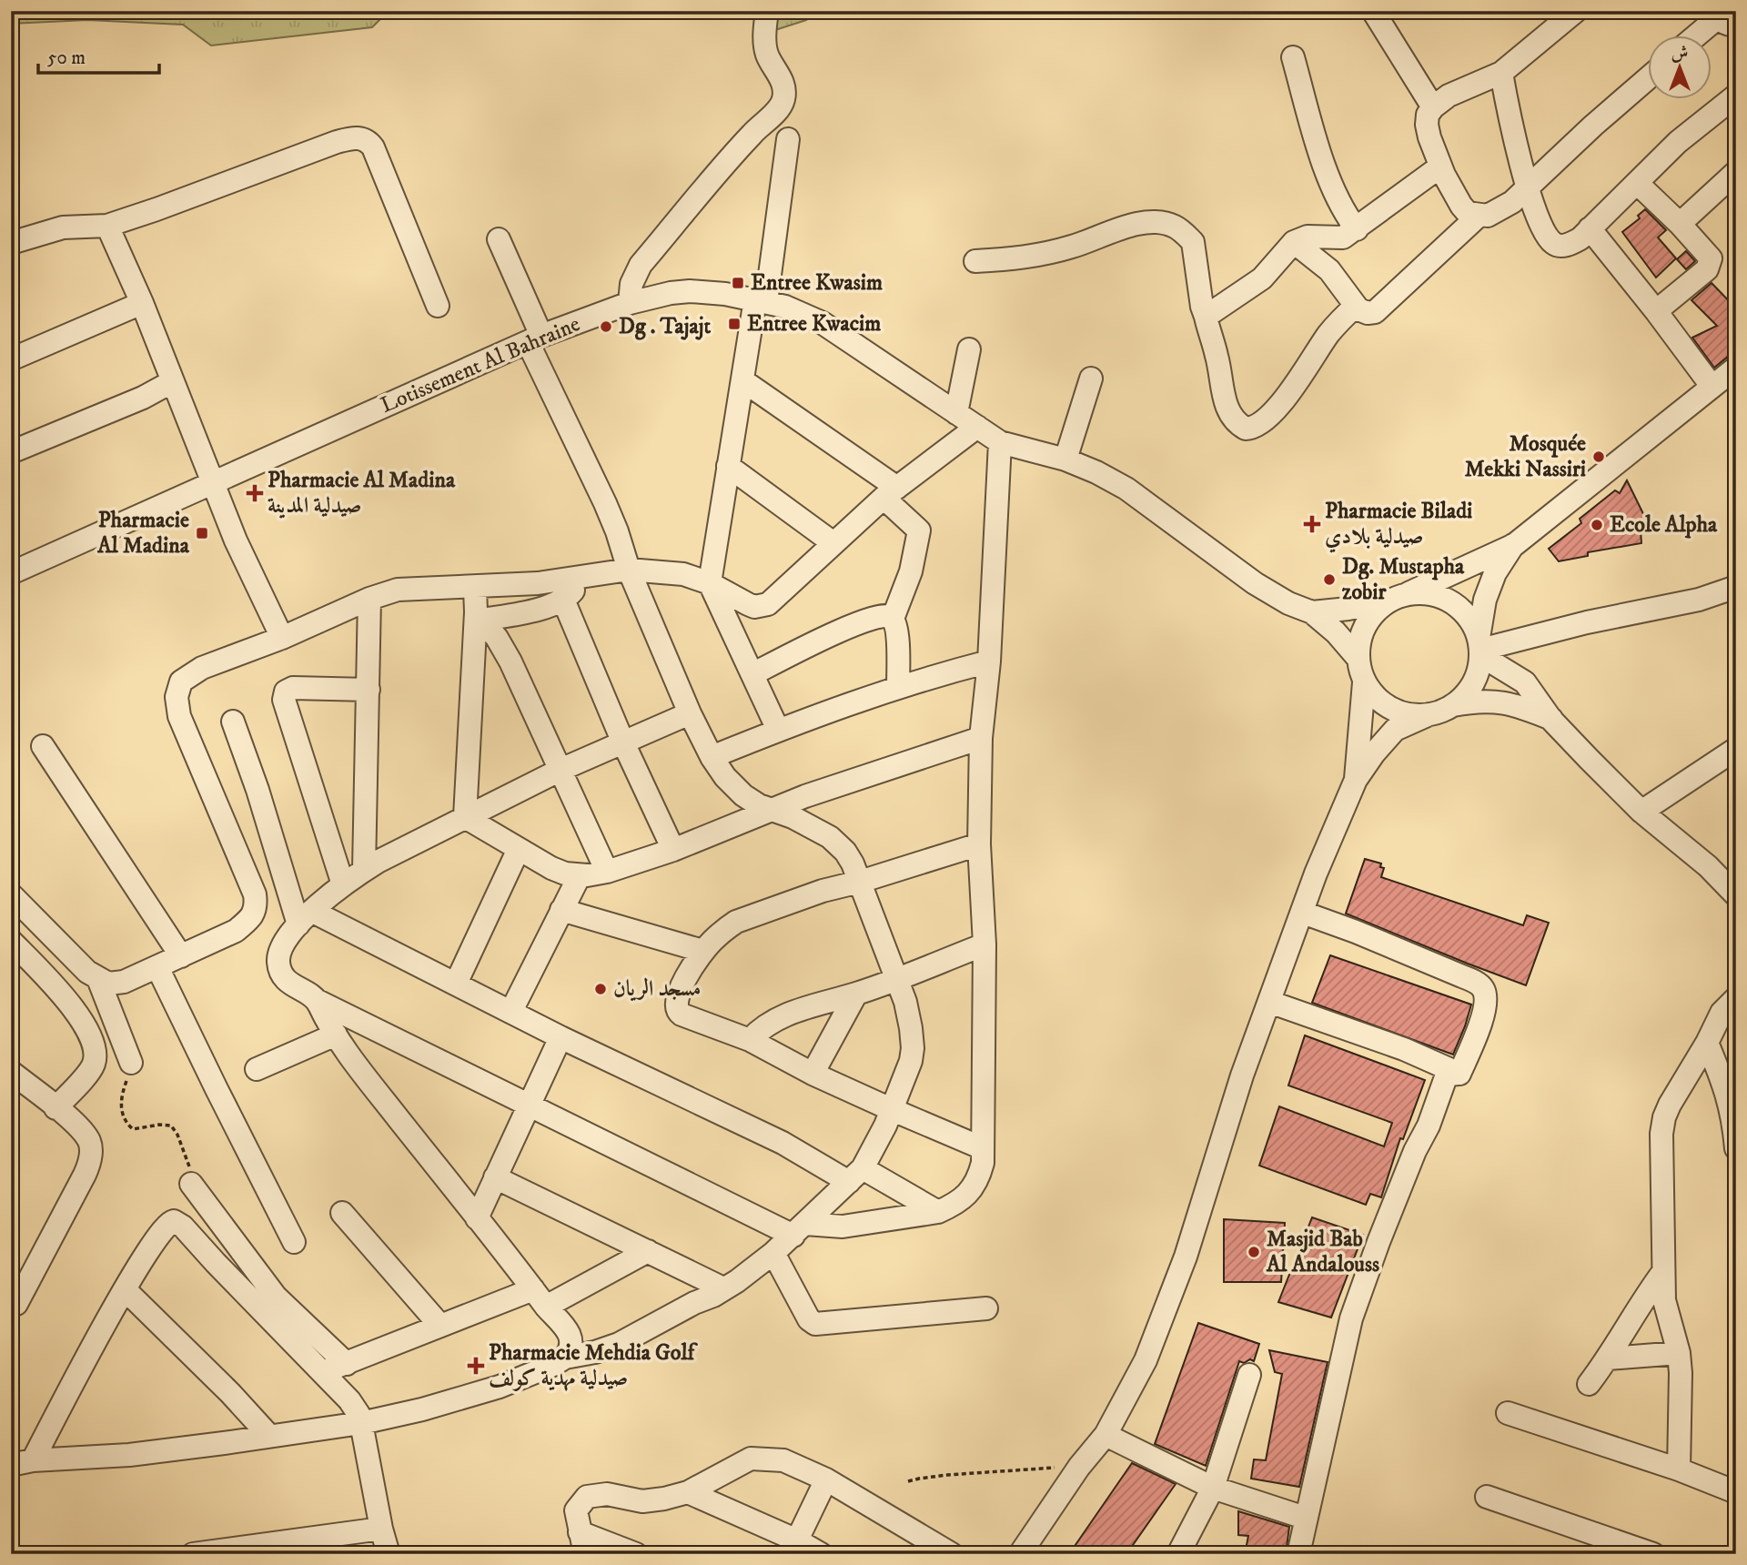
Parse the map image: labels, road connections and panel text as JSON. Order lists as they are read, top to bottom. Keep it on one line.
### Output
{"streets":{"street":["Lotissement Al Bahraine"]},"places":{"transit":["Entree Kwasim","Entree Kwacim","Pharmacie Al Madina"],"other":["Dg . Tajajt","Mosquée Mekki Nassiri","Ecole Alpha","Dg. Mustapha zobir","مسجد الريان","Masjid Bab Al Andalouss"],"health":["Pharmacie Al Madina صيدلية المدينة","Pharmacie Biladi صيدلية بلادي","Pharmacie Mehdia Golf صيدلية مهدية كولف"]},"scale_bar":"50 m","north":"top"}
